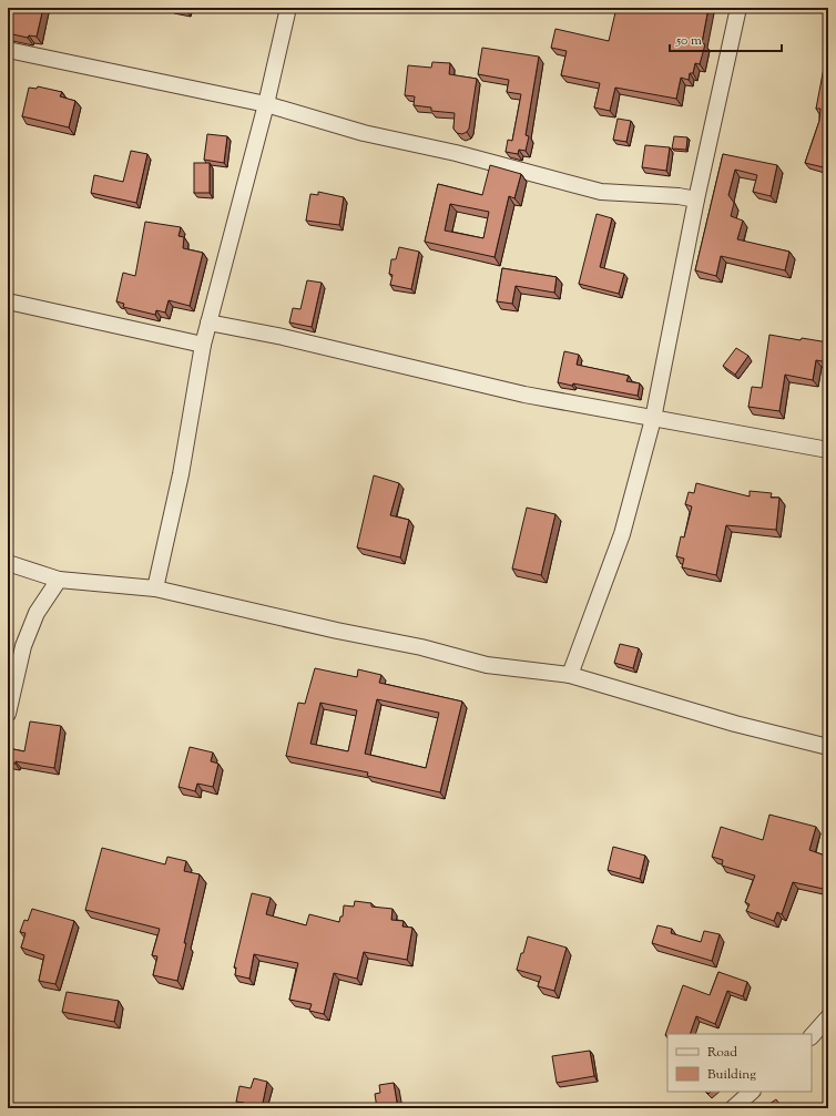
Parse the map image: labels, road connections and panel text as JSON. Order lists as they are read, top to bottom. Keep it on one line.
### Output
{"legend":["Road","Building"],"scale_bar":"50 m"}
